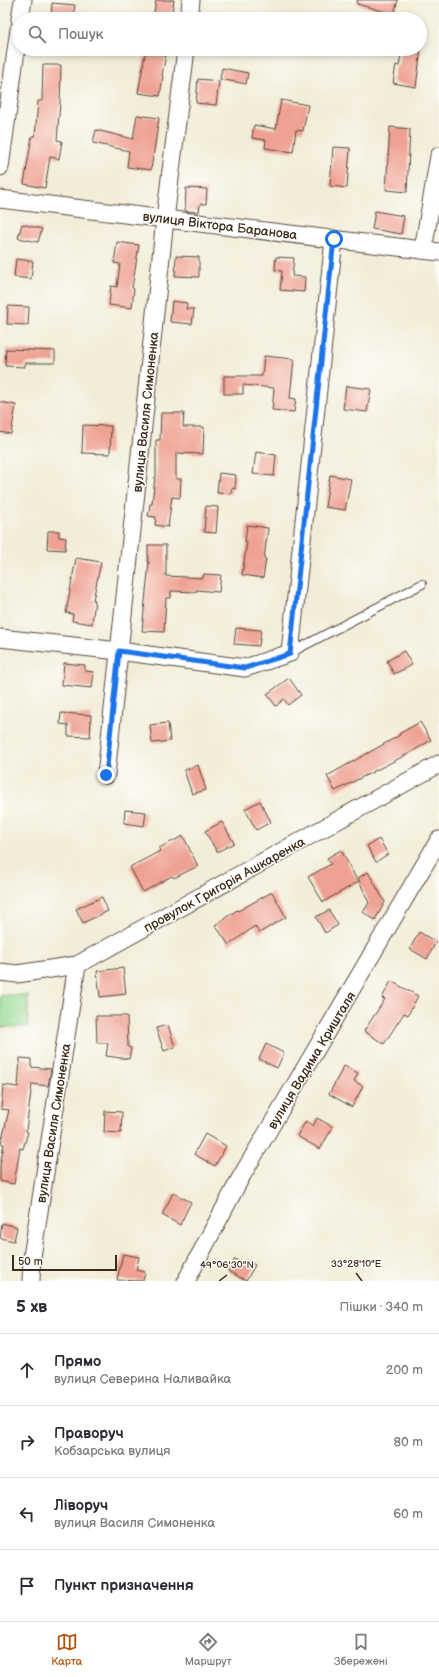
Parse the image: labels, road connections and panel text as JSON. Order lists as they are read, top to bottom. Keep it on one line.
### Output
{"streets":{"street":["вулиця Віктора Баранова","вулиця Василя Симоненка","провулок Григорія Ашкаренка","вулиця Вадима Кришталя"]},"crossings":[["вулиця Віктора Баранова","вулиця Василя Симоненка"],["вулиця Василя Симоненка","провулок Григорія Ашкаренка"]],"scale_bar":"50 m","page":{"search":"Пошук","scale":"50 m","heading":["5 хв","Пішки · 340 m"],"list":[["Прямо","вулиця Северина Наливайка","200 m"],["Праворуч","Кобзарська вулиця","80 m"],["Ліворуч","вулиця Василя Симоненка","60 m"],"Пункт призначення"],"nav":["Карта","Маршрут","Збережені"]},"coordinates":["33°28'10\"E","49°06'30\"N"]}
